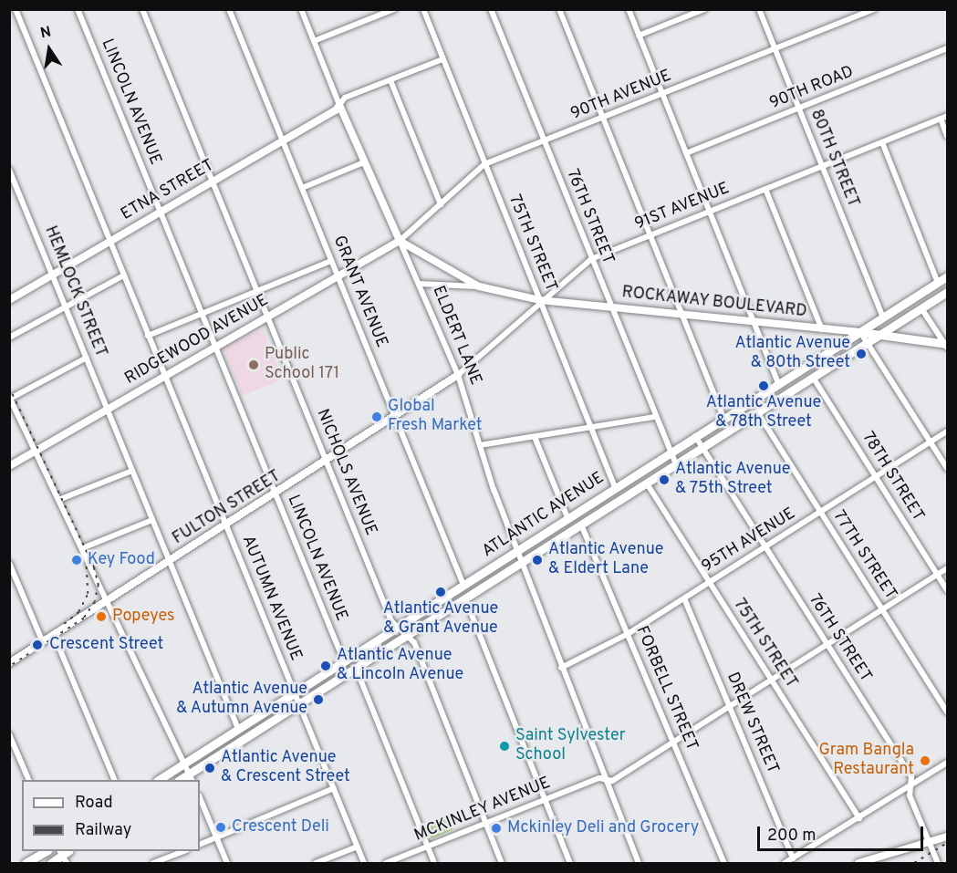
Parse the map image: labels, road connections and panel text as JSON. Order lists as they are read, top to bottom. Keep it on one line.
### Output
{"streets":{"main road":["ETNA STREET","ROCKAWAY BOULEVARD","ELDERT LANE","RIDGEWOOD AVENUE","ATLANTIC AVENUE"],"street":["90TH ROAD","90TH AVENUE","LINCOLN AVENUE","80TH STREET","91ST AVENUE","76TH STREET","75TH STREET","HEMLOCK STREET","GRANT AVENUE","NICHOLS AVENUE","78TH STREET","FULTON STREET","95TH AVENUE","77TH STREET","AUTUMN AVENUE","FORBELL STREET","DREW STREET","MCKINLEY AVENUE"]},"crossings":[["90TH ROAD","80TH STREET"],["90TH AVENUE","80TH STREET"],["90TH AVENUE","76TH STREET"],["90TH AVENUE","75TH STREET"],["90TH AVENUE","ROCKAWAY BOULEVARD"],["90TH AVENUE","ELDERT LANE"],["90TH AVENUE","RIDGEWOOD AVENUE"],["LINCOLN AVENUE","ETNA STREET"],["LINCOLN AVENUE","RIDGEWOOD AVENUE"],["LINCOLN AVENUE","FULTON STREET"],["LINCOLN AVENUE","ATLANTIC AVENUE"],["80TH STREET","91ST AVENUE"],["80TH STREET","ATLANTIC AVENUE"],["ETNA STREET","HEMLOCK STREET"],["ETNA STREET","GRANT AVENUE"],["ETNA STREET","ELDERT LANE"],["ETNA STREET","NICHOLS AVENUE"],["ETNA STREET","AUTUMN AVENUE"],["91ST AVENUE","76TH STREET"],["91ST AVENUE","75TH STREET"],["91ST AVENUE","ROCKAWAY BOULEVARD"],["91ST AVENUE","ELDERT LANE"],["91ST AVENUE","FULTON STREET"],["76TH STREET","ROCKAWAY BOULEVARD"],["76TH STREET","ATLANTIC AVENUE"],["76TH STREET","95TH AVENUE"],["76TH STREET","MCKINLEY AVENUE"],["75TH STREET","ROCKAWAY BOULEVARD"],["75TH STREET","ATLANTIC AVENUE"],["75TH STREET","95TH AVENUE"],["75TH STREET","MCKINLEY AVENUE"],["HEMLOCK STREET","RIDGEWOOD AVENUE"],["HEMLOCK STREET","FULTON STREET"],["HEMLOCK STREET","ATLANTIC AVENUE"],["GRANT AVENUE","RIDGEWOOD AVENUE"],["GRANT AVENUE","FULTON STREET"],["GRANT AVENUE","ATLANTIC AVENUE"],["ROCKAWAY BOULEVARD","ELDERT LANE"],["ROCKAWAY BOULEVARD","RIDGEWOOD AVENUE"],["ROCKAWAY BOULEVARD","ATLANTIC AVENUE"],["ELDERT LANE","RIDGEWOOD AVENUE"],["ELDERT LANE","FULTON STREET"],["ELDERT LANE","ATLANTIC AVENUE"],["ELDERT LANE","95TH AVENUE"],["ELDERT LANE","MCKINLEY AVENUE"],["RIDGEWOOD AVENUE","NICHOLS AVENUE"],["RIDGEWOOD AVENUE","AUTUMN AVENUE"],["NICHOLS AVENUE","FULTON STREET"],["NICHOLS AVENUE","ATLANTIC AVENUE"],["NICHOLS AVENUE","MCKINLEY AVENUE"],["78TH STREET","ATLANTIC AVENUE"],["78TH STREET","95TH AVENUE"],["78TH STREET","MCKINLEY AVENUE"],["FULTON STREET","AUTUMN AVENUE"],["ATLANTIC AVENUE","77TH STREET"],["ATLANTIC AVENUE","AUTUMN AVENUE"],["ATLANTIC AVENUE","FORBELL STREET"],["95TH AVENUE","77TH STREET"],["95TH AVENUE","FORBELL STREET"],["95TH AVENUE","DREW STREET"],["77TH STREET","MCKINLEY AVENUE"],["FORBELL STREET","MCKINLEY AVENUE"],["DREW STREET","MCKINLEY AVENUE"]],"places":["Atlantic Avenue & 80th Street","Public School 171","Atlantic Avenue & 78th Street","Global Fresh Market","Atlantic Avenue & 75th Street","Key Food","Atlantic Avenue & Eldert Lane","Atlantic Avenue & Grant Avenue","Popeyes","Crescent Street","Atlantic Avenue & Lincoln Avenue","Atlantic Avenue & Autumn Avenue","Saint Sylvester School","Gram Bangla Restaurant","Atlantic Avenue & Crescent Street","Crescent Deli","Mckinley Deli and Grocery"],"legend":["Road","Railway"],"scale_bar":"200 m","north":"top"}
